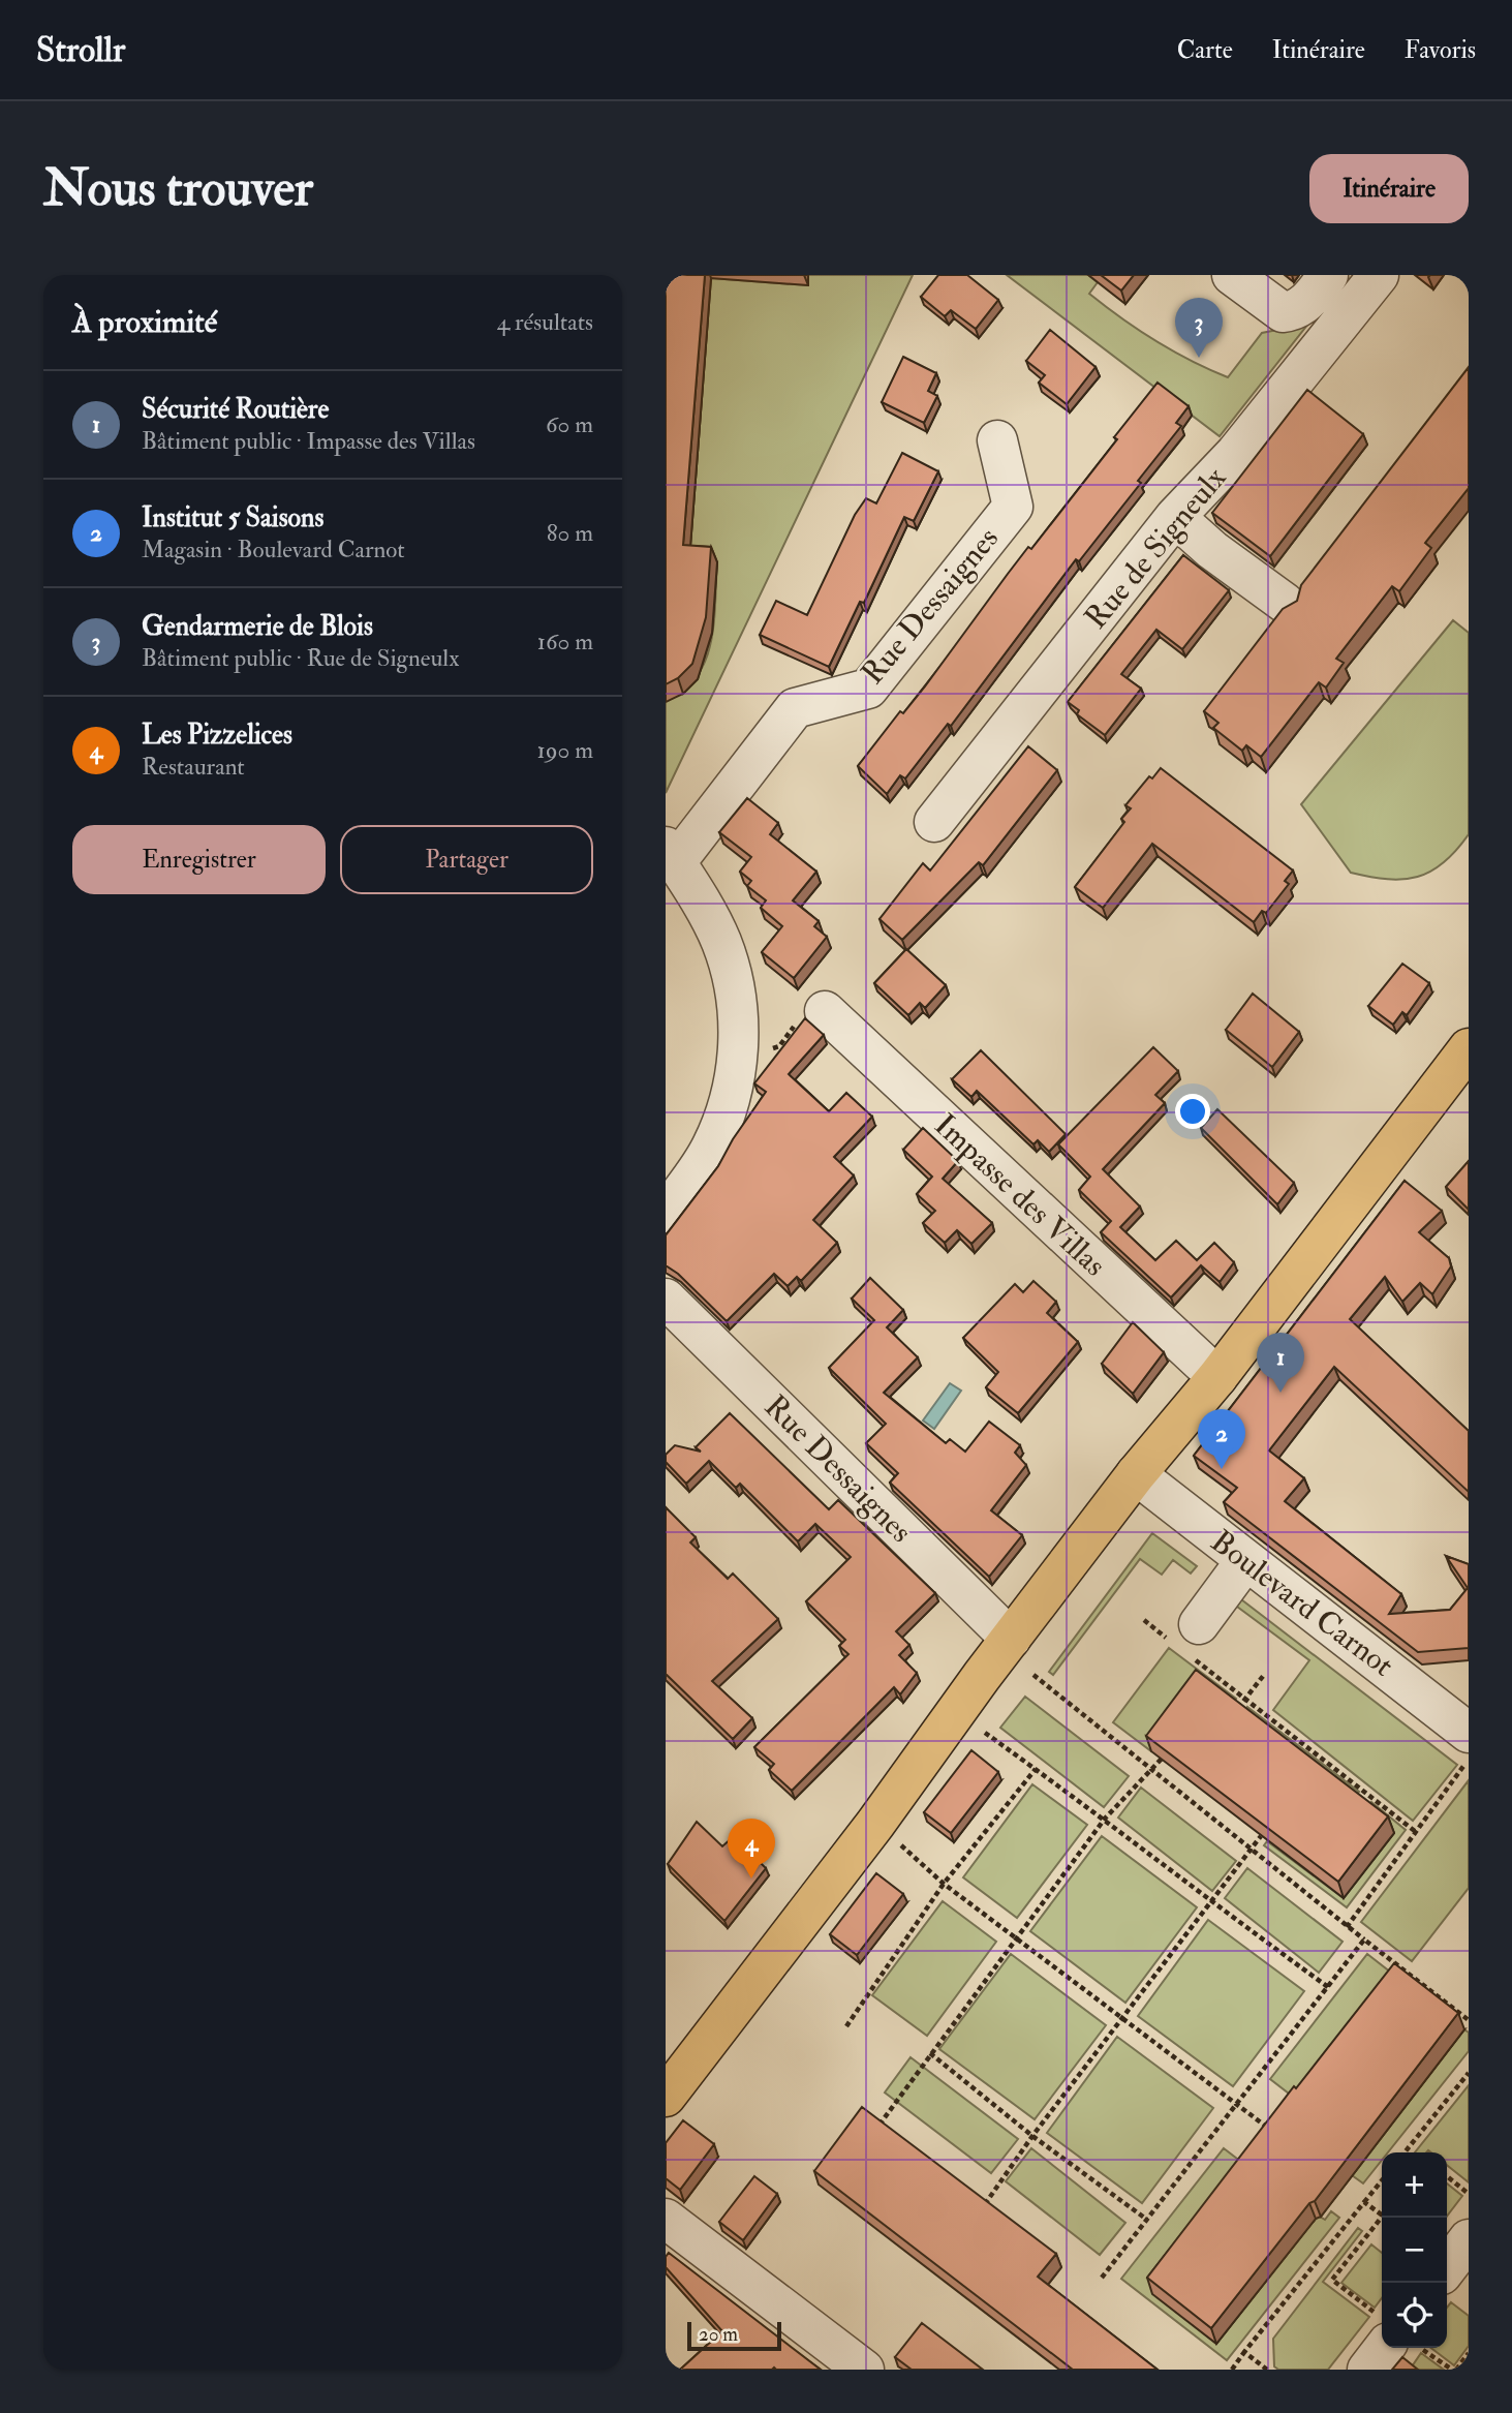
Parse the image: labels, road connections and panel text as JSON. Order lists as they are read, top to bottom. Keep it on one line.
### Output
{"streets":{"street":["Rue de Signeulx","Rue Dessaignes","Impasse des Villas","Boulevard Carnot"]},"scale_bar":"20 m","page":{"header":"Strollr","nav":["Carte","Itinéraire","Favoris"],"buttons":["Itinéraire",["Enregistrer","Partager"]],"title":"Nous trouver","heading":["À proximité","4 résultats"],"pins":["3","1","2","4"],"list":[{"mark":"1","name":"Sécurité Routière","note":"Bâtiment public · Impasse des Villas","value":"60 m"},{"mark":"2","name":"Institut 5 Saisons","note":"Magasin · Boulevard Carnot","value":"80 m"},{"mark":"3","name":"Gendarmerie de Blois","note":"Bâtiment public · Rue de Signeulx","value":"160 m"},{"mark":"4","name":"Les Pizzelices","note":"Restaurant","value":"190 m"}],"map_buttons":["+","−"],"scale":"20 m"}}
